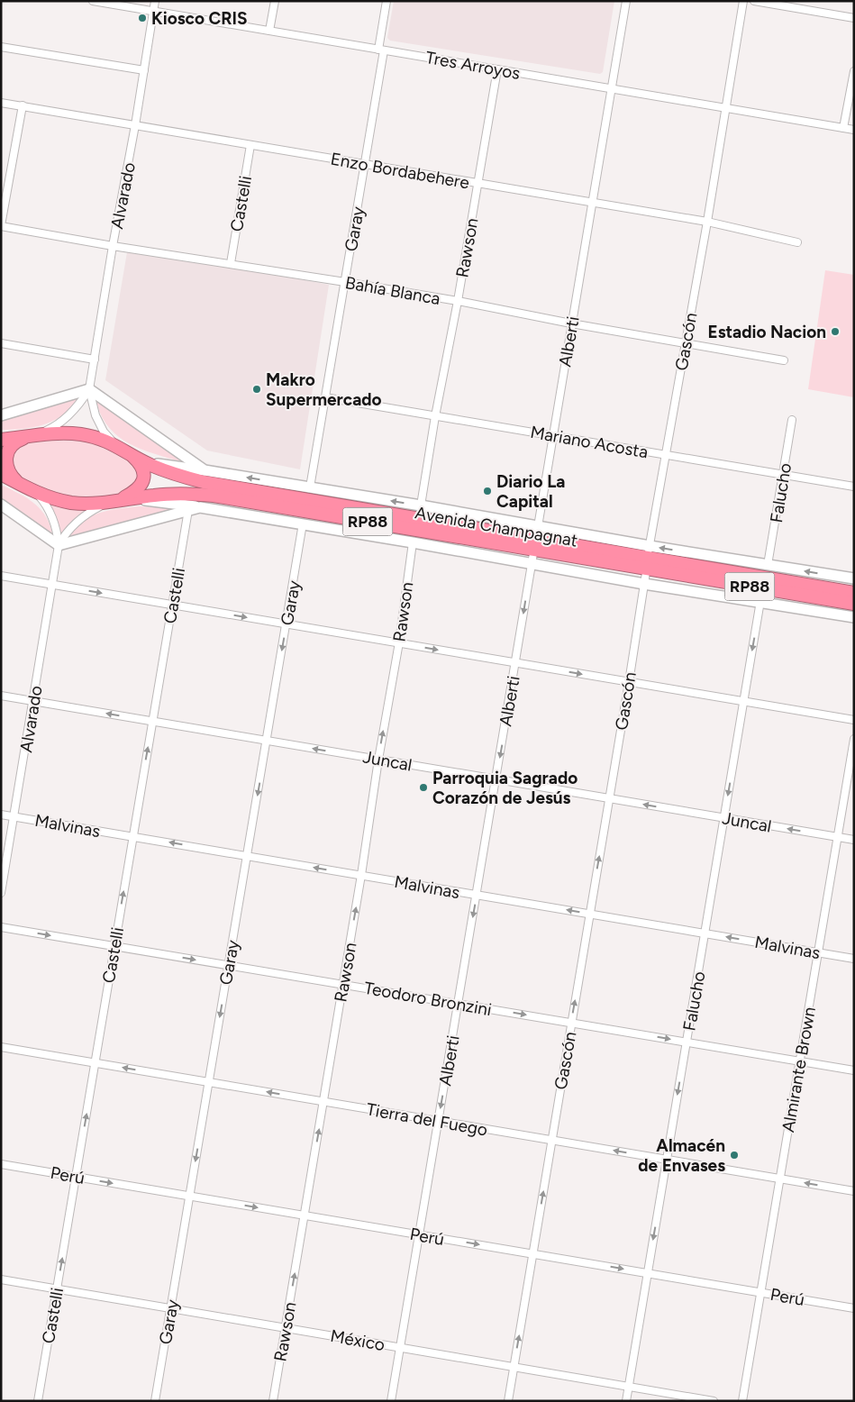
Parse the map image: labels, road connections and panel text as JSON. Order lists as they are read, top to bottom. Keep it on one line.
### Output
{"streets":{"highway":["RP88","Avenida Champagnat"],"street":["Tres Arroyos","Enzo Bordabehere","Alvarado","Castelli","Garay","Rawson","Bahía Blanca","Alberti","Gascón","Mariano Acosta","Falucho","Juncal","Malvinas","Teodoro Bronzini","Almirante Brown","Tierra del Fuego","Perú","México"]},"crossings":[["Tres Arroyos","Alvarado"],["Tres Arroyos","Garay"],["Tres Arroyos","Rawson"],["Tres Arroyos","Alberti"],["Tres Arroyos","Gascón"],["Enzo Bordabehere","Alvarado"],["Enzo Bordabehere","Castelli"],["Enzo Bordabehere","Garay"],["Enzo Bordabehere","Rawson"],["Enzo Bordabehere","Alberti"],["Enzo Bordabehere","Gascón"],["Alvarado","Bahía Blanca"],["Alvarado","RP88"],["Alvarado","Avenida Champagnat"],["Alvarado","Juncal"],["Alvarado","Malvinas"],["Castelli","Bahía Blanca"],["Castelli","Avenida Champagnat"],["Castelli","Juncal"],["Castelli","Malvinas"],["Castelli","Teodoro Bronzini"],["Castelli","Tierra del Fuego"],["Castelli","Perú"],["Castelli","México"],["Garay","Bahía Blanca"],["Garay","Mariano Acosta"],["Garay","Avenida Champagnat"],["Garay","Juncal"],["Garay","Malvinas"],["Garay","Teodoro Bronzini"],["Garay","Tierra del Fuego"],["Garay","Perú"],["Garay","México"],["Rawson","Bahía Blanca"],["Rawson","Mariano Acosta"],["Rawson","Avenida Champagnat"],["Rawson","Juncal"],["Rawson","Malvinas"],["Rawson","Teodoro Bronzini"],["Rawson","Tierra del Fuego"],["Rawson","Perú"],["Rawson","México"],["Bahía Blanca","Alberti"],["Bahía Blanca","Gascón"],["Alberti","Mariano Acosta"],["Alberti","Avenida Champagnat"],["Alberti","Juncal"],["Alberti","Malvinas"],["Alberti","Teodoro Bronzini"],["Alberti","Tierra del Fuego"],["Alberti","Perú"],["Alberti","México"],["Gascón","Mariano Acosta"],["Gascón","Avenida Champagnat"],["Gascón","Juncal"],["Gascón","Malvinas"],["Gascón","Teodoro Bronzini"],["Gascón","Tierra del Fuego"],["Gascón","Perú"],["Gascón","México"],["Mariano Acosta","Falucho"],["Falucho","Avenida Champagnat"],["Falucho","Juncal"],["Falucho","Malvinas"],["Falucho","Teodoro Bronzini"],["Falucho","Tierra del Fuego"],["Falucho","Perú"],["Falucho","México"],["RP88","Avenida Champagnat"],["Juncal","Almirante Brown"],["Malvinas","Almirante Brown"],["Teodoro Bronzini","Almirante Brown"],["Almirante Brown","Tierra del Fuego"],["Almirante Brown","Perú"]],"one_way":["Castelli","Falucho","Juncal","Malvinas","Teodoro Bronzini","Tierra del Fuego","Perú"],"places":["Kiosco CRIS","Estadio Nacion","Makro Supermercado","Diario La Capital","Parroquia Sagrado Corazón de Jesús","Almacén de Envases"]}
